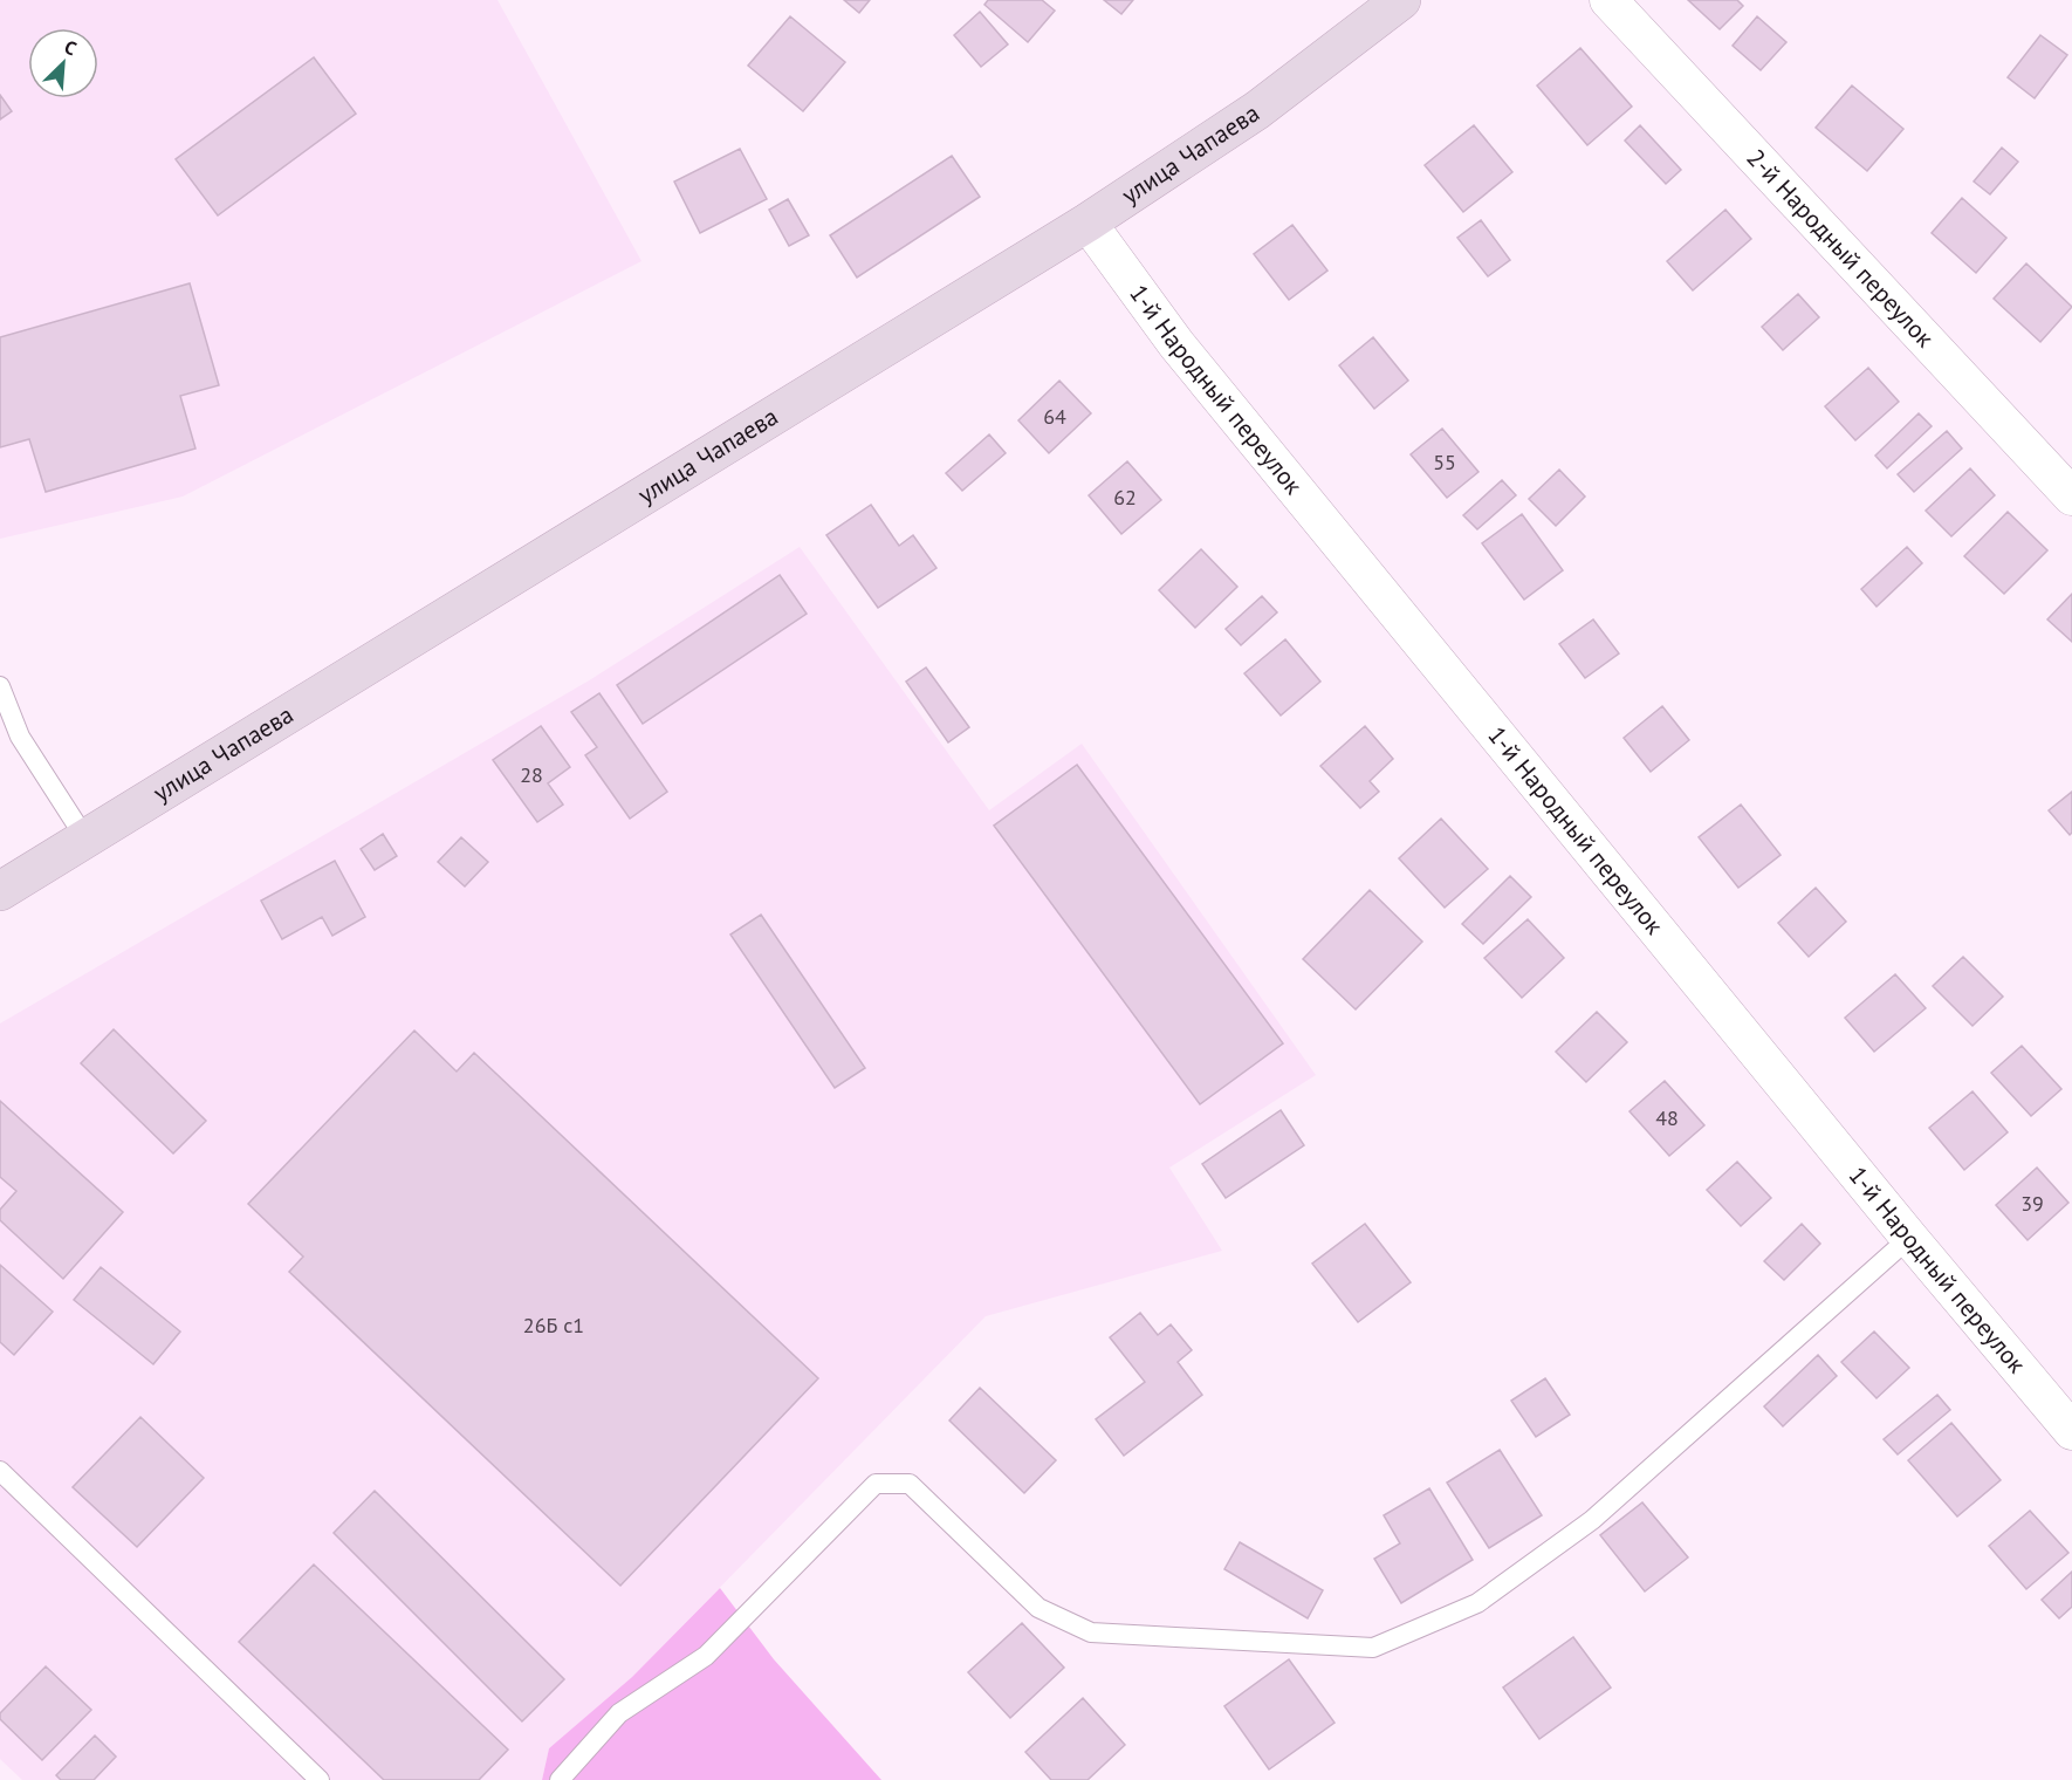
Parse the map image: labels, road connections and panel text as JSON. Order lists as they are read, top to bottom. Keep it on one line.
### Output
{"streets":{"main road":["улица Чапаева"],"street":["2-й Народный переулок","1-й Народный переулок"]},"crossings":[["улица Чапаева","1-й Народный переулок"]],"house_numbers":["64","55","62","28","48","39","26Б с1"],"north":"top right"}
